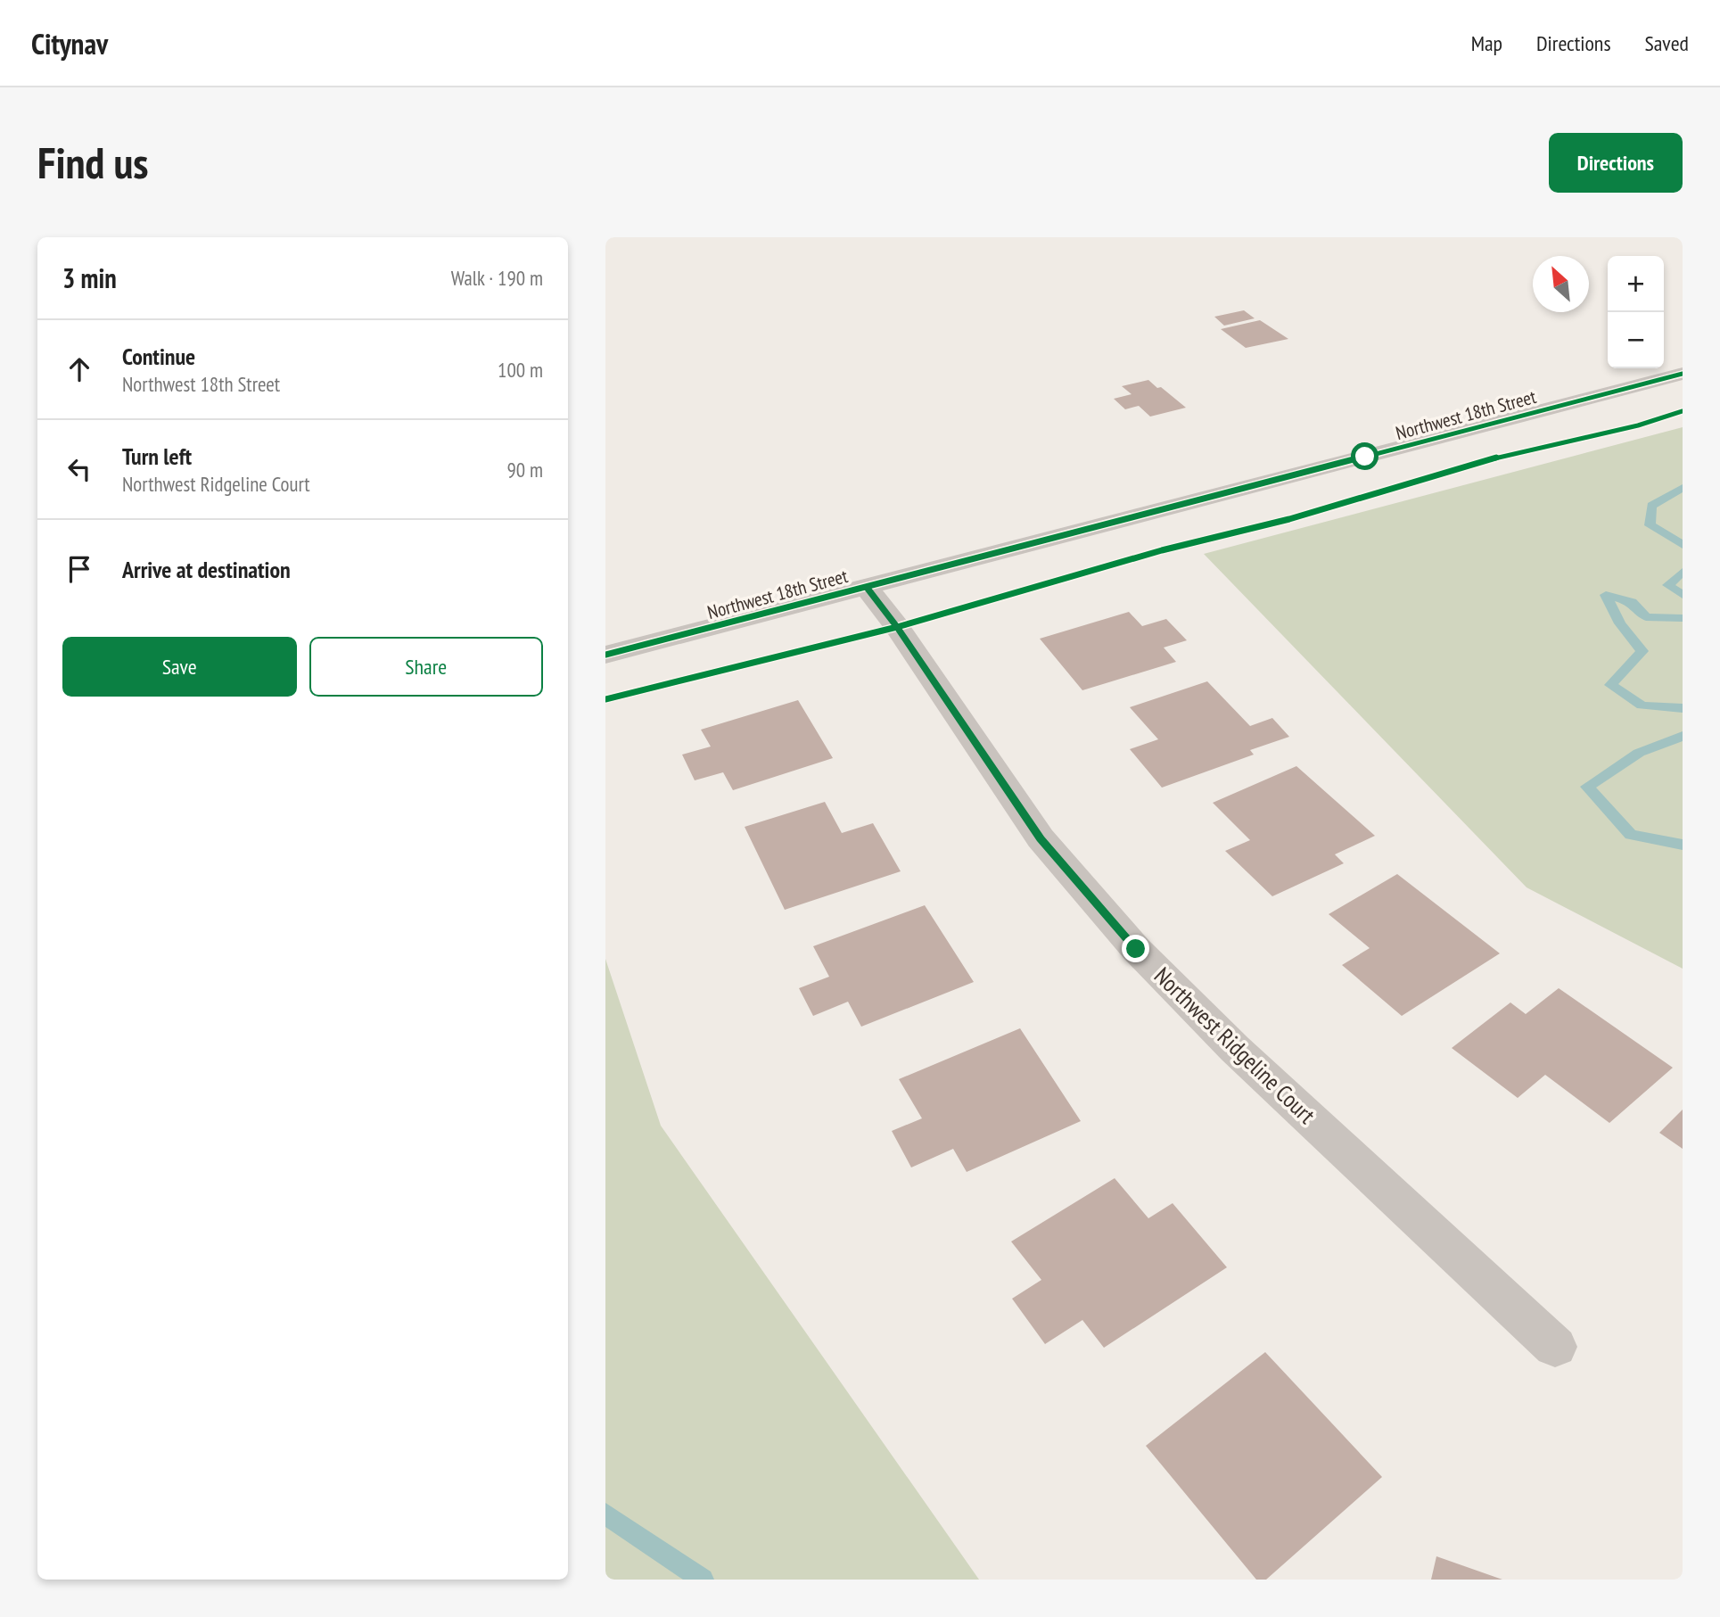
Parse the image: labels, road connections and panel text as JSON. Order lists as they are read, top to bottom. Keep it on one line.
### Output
{"streets":{"street":["Northwest 18th Street","Northwest Ridgeline Court"]},"crossings":[["Northwest 18th Street","Northwest Ridgeline Court"]],"north":"top left","page":{"header":"Citynav","nav":["Map","Directions","Saved"],"buttons":["Directions",["Save","Share"]],"title":"Find us","heading":["3 min","Walk · 190 m"],"map_buttons":["+","−"],"list":[["Continue","Northwest 18th Street","100 m"],["Turn left","Northwest Ridgeline Court","90 m"],"Arrive at destination"]}}
